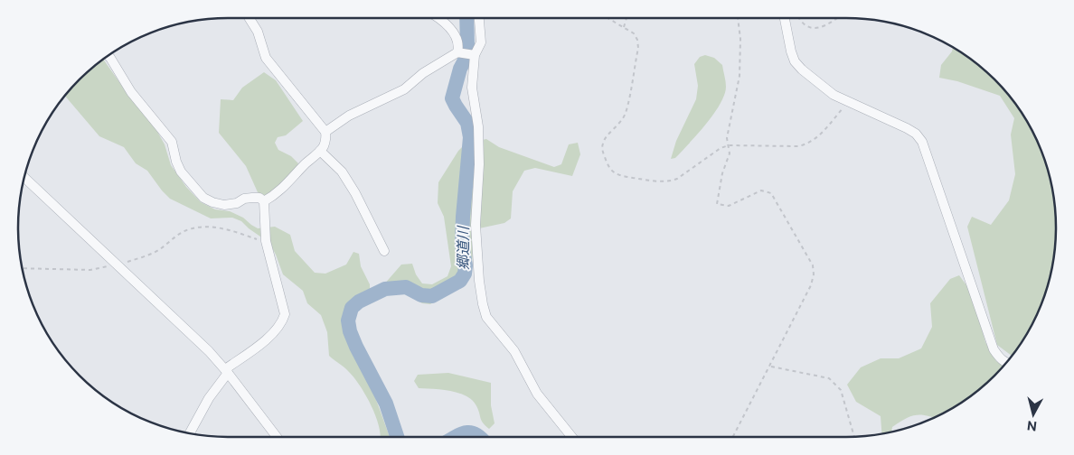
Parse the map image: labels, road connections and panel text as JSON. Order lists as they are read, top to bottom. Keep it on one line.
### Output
{"water":["郷道川"],"north":"bottom"}
